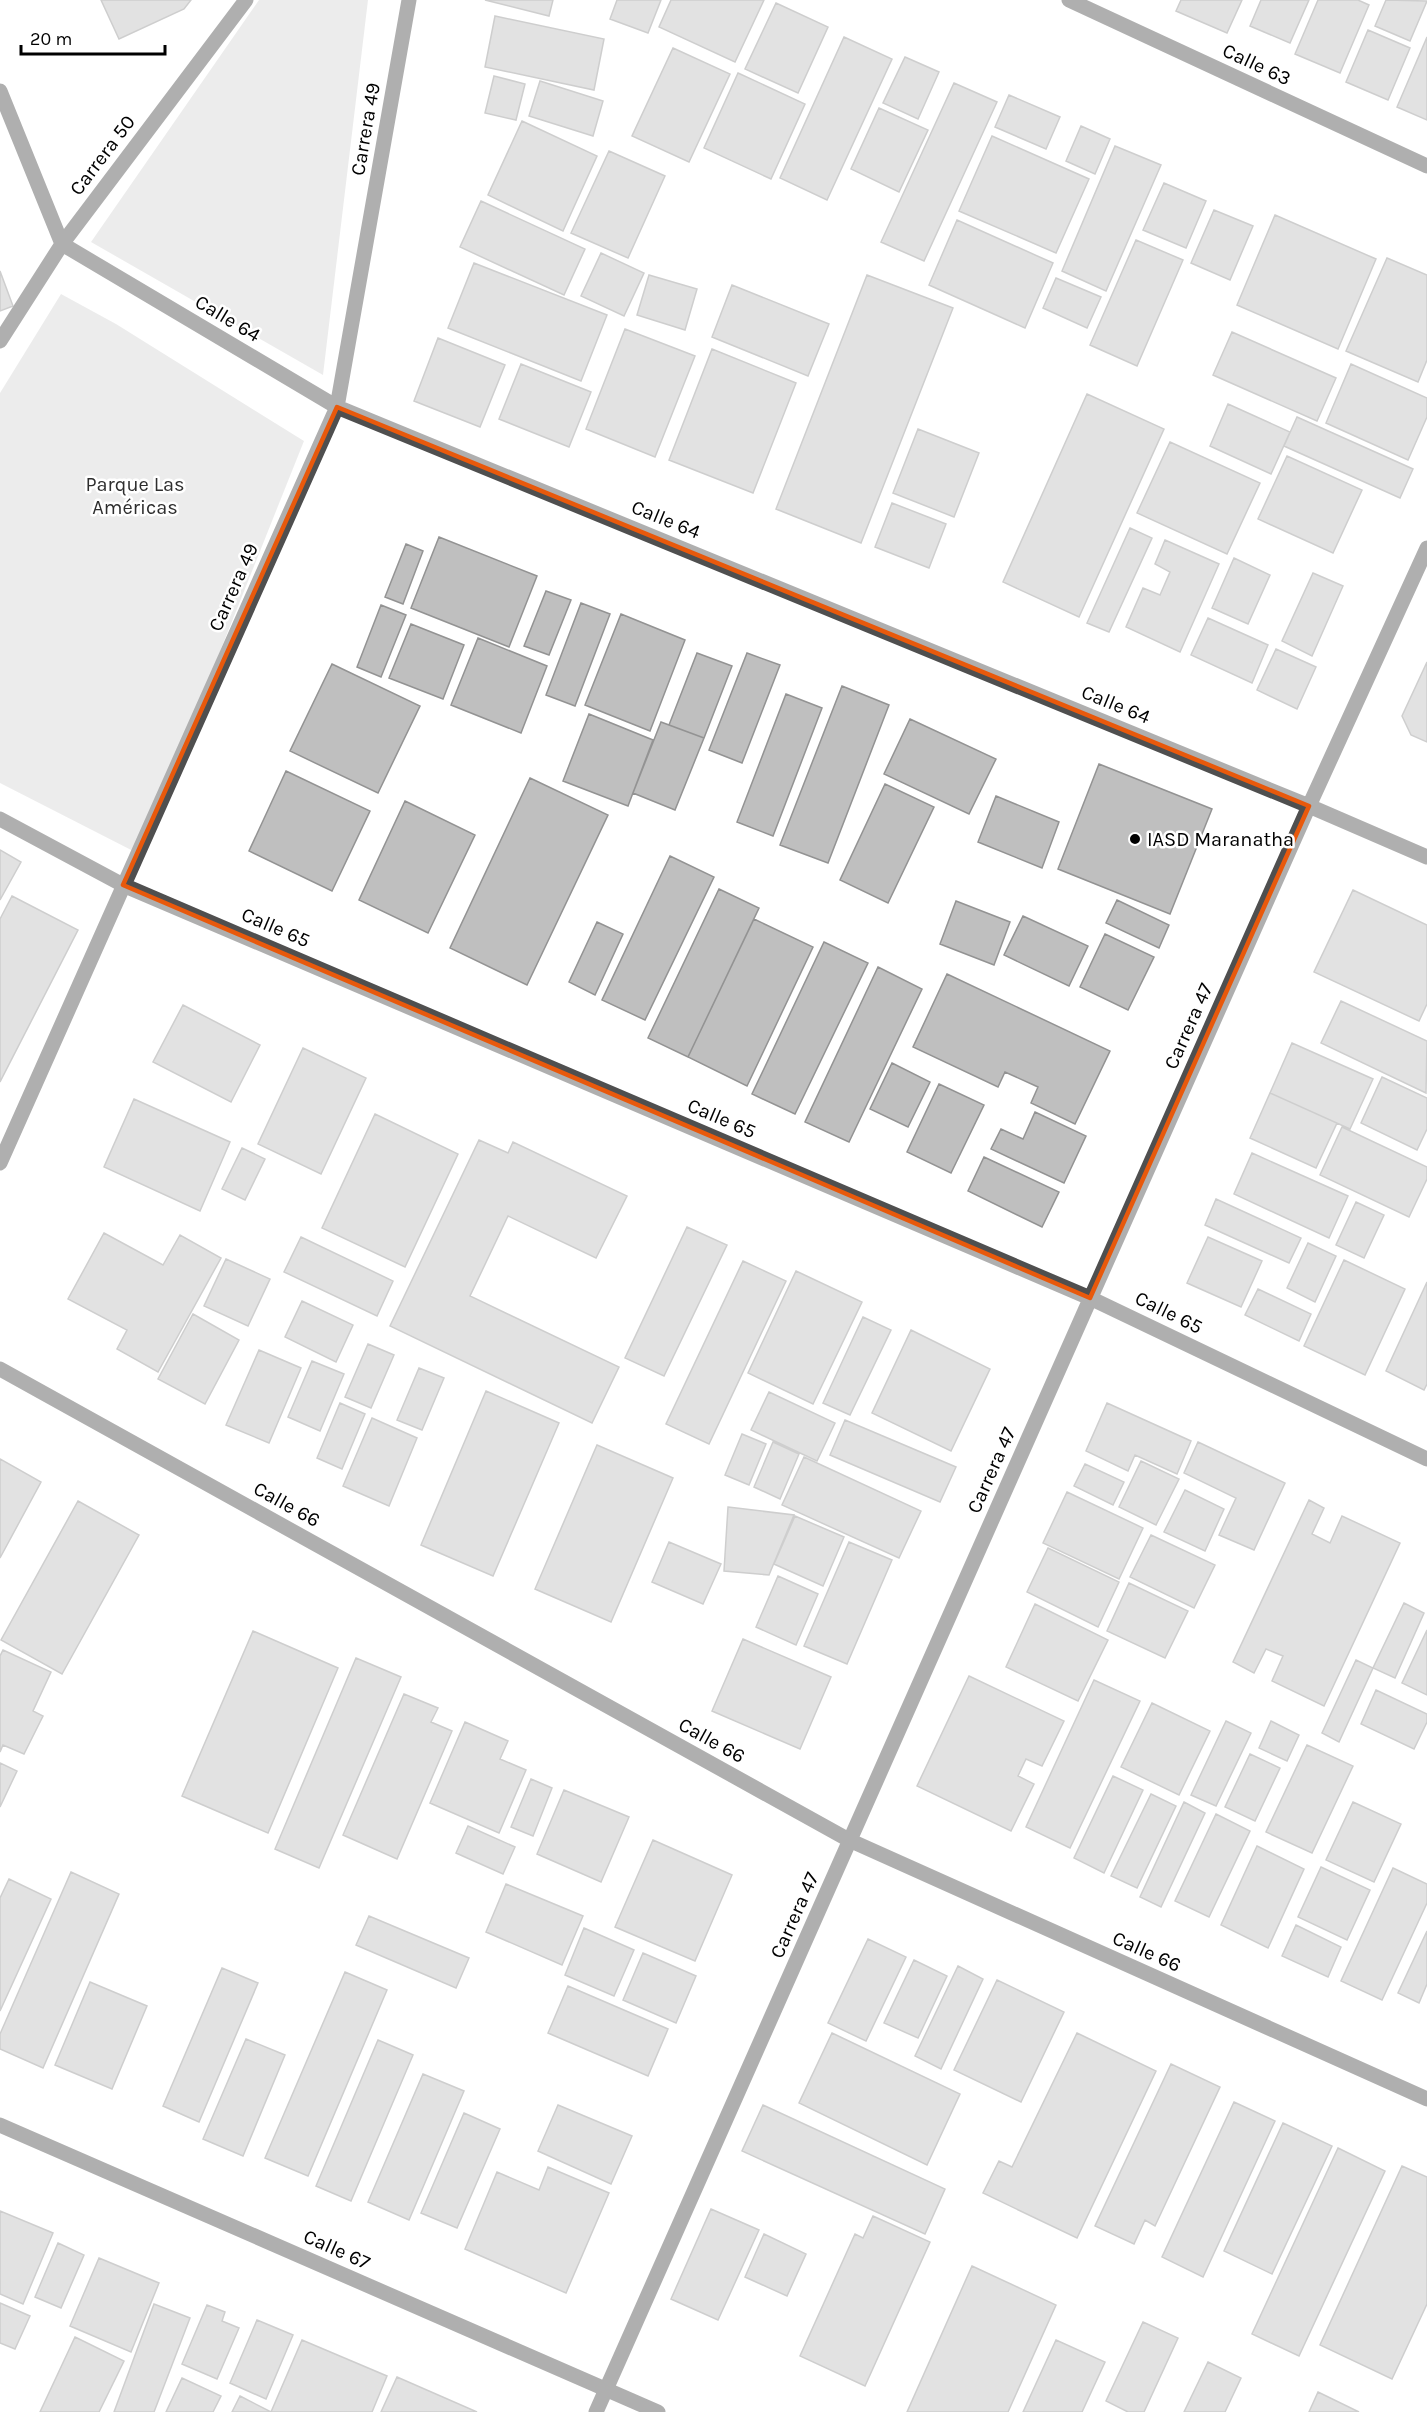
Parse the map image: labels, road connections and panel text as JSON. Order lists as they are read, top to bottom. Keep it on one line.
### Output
{"streets":{"street":["Calle 63","Carrera 49","Carrera 50","Calle 64","Calle 65","Carrera 47","Calle 66","Calle 67"]},"crossings":[["Carrera 49","Calle 64"],["Carrera 49","Calle 65"],["Carrera 50","Calle 64"],["Calle 64","Carrera 47"],["Calle 65","Carrera 47"],["Carrera 47","Calle 66"],["Carrera 47","Calle 67"]],"parks":["Parque Las Américas"],"places":["IASD Maranatha"],"scale_bar":"20 m"}
